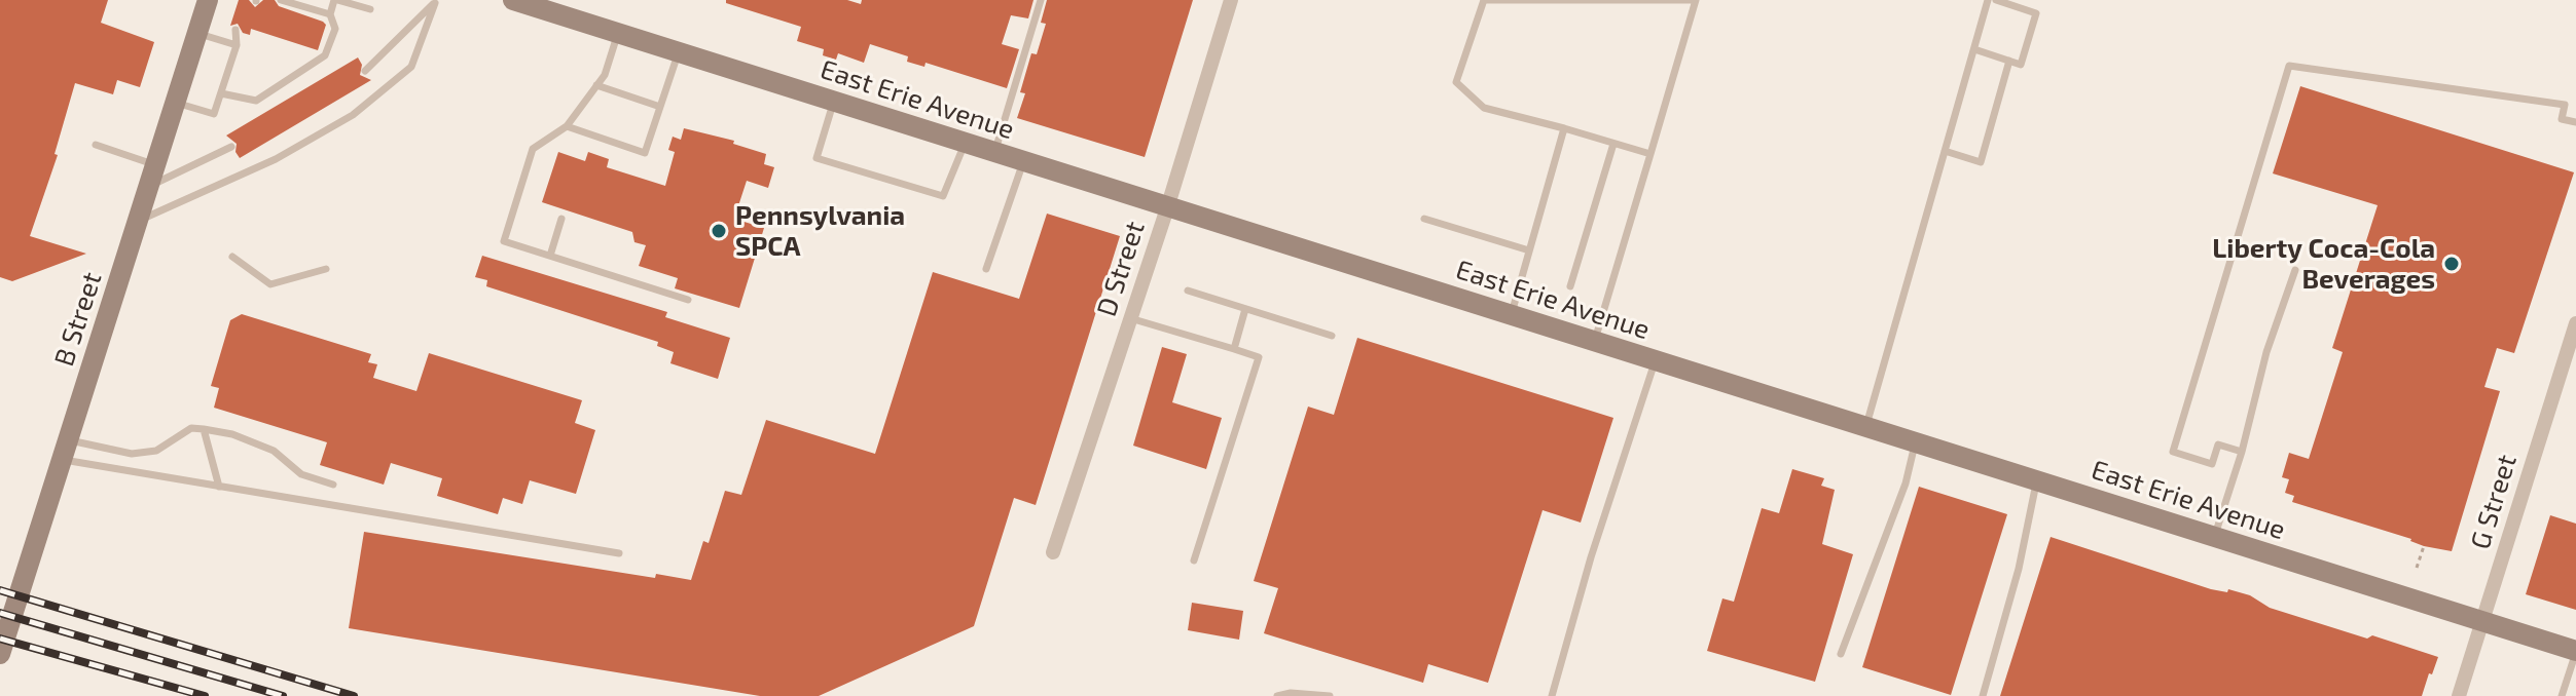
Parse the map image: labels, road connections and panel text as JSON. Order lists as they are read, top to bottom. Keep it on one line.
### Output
{"streets":{"main road":["East Erie Avenue","B Street"],"street":["D Street","G Street"]},"crossings":[["East Erie Avenue","D Street"],["East Erie Avenue","G Street"]],"places":["Pennsylvania SPCA","Liberty Coca-Cola Beverages"]}
